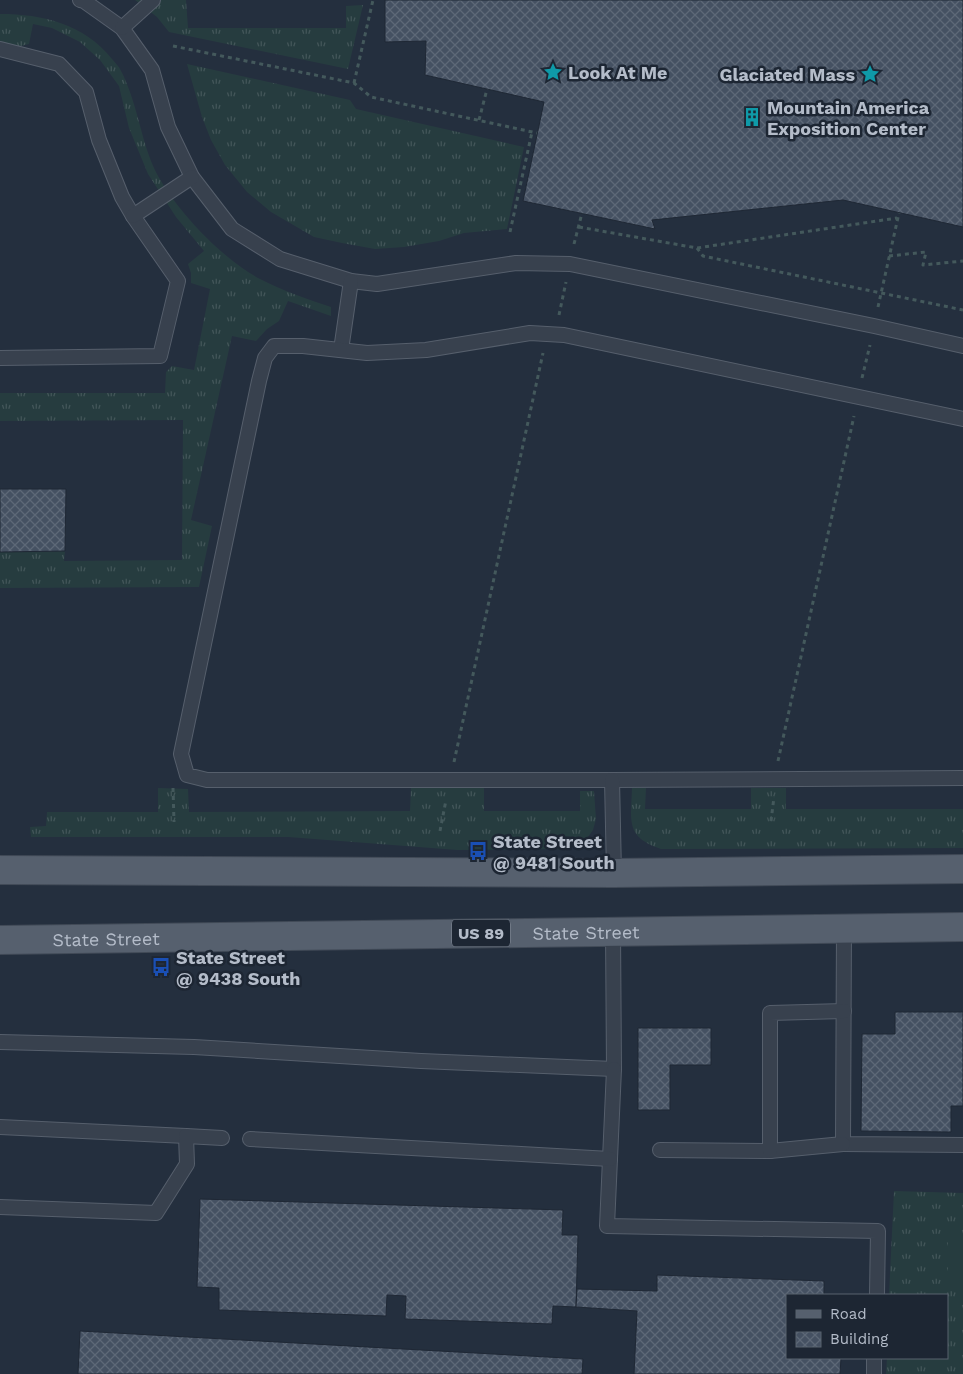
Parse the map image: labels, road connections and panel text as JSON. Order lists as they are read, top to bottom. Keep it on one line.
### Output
{"streets":{"main road":["State Street","US 89"]},"places":{"place":["Look At Me","Glaciated Mass"],"building":["Mountain America Exposition Center"],"bus stop":["State Street @ 9481 South","State Street @ 9438 South"]},"legend":["Road","Building"]}
